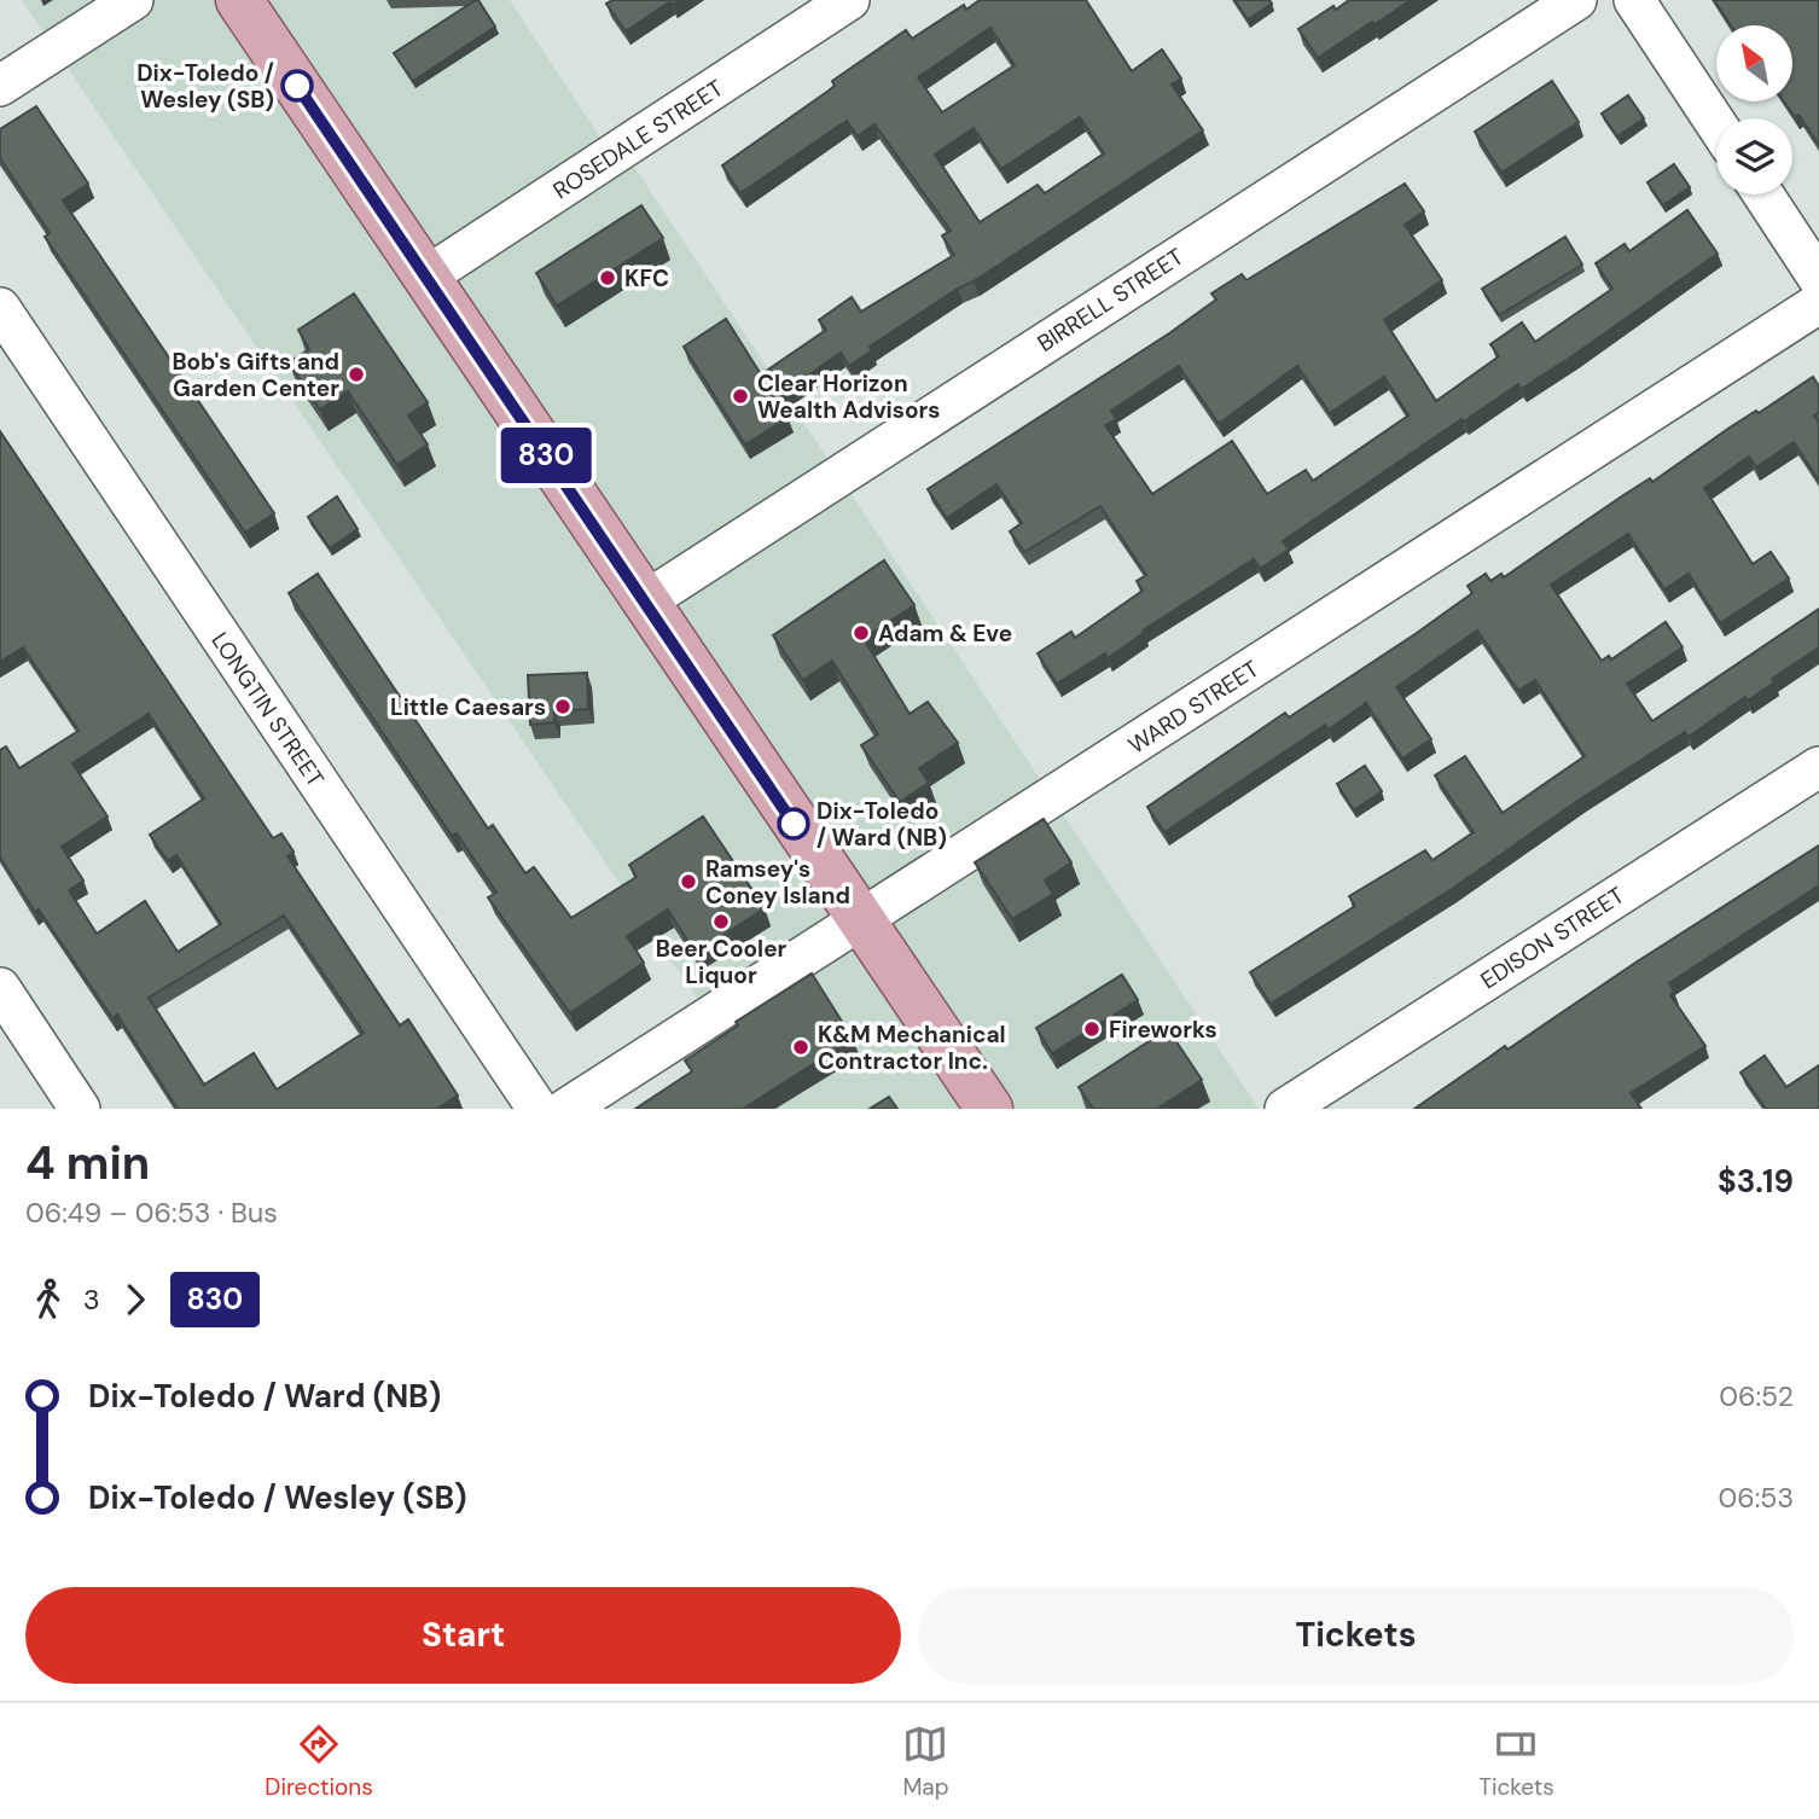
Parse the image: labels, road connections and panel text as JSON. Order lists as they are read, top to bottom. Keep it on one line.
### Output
{"streets":{"street":["ROSEDALE STREET","BIRRELL STREET","WARD STREET","LONGTIN STREET","EDISON STREET"]},"places":["Dix-Toledo / Wesley (SB)","KFC","Bob's Gifts and Garden Center","Clear Horizon Wealth Advisors","Adam & Eve","Little Caesars","Dix-Toledo / Ward (NB)","Ramsey's Coney Island","Beer Cooler Liquor","Fireworks","K&M Mechanical Contractor Inc."],"lines":["bus line 830"],"north":"top left","page":{"on_map":"830","heading":["4 min","06:49 – 06:53 · Bus","$3.19"],"legs":["3","830"],"list":[{"name":"Dix-Toledo / Ward (NB)","value":"06:52"},{"name":"Dix-Toledo / Wesley (SB)","value":"06:53"}],"buttons":["Start","Tickets"],"tabs":["Directions","Map","Tickets"]}}
